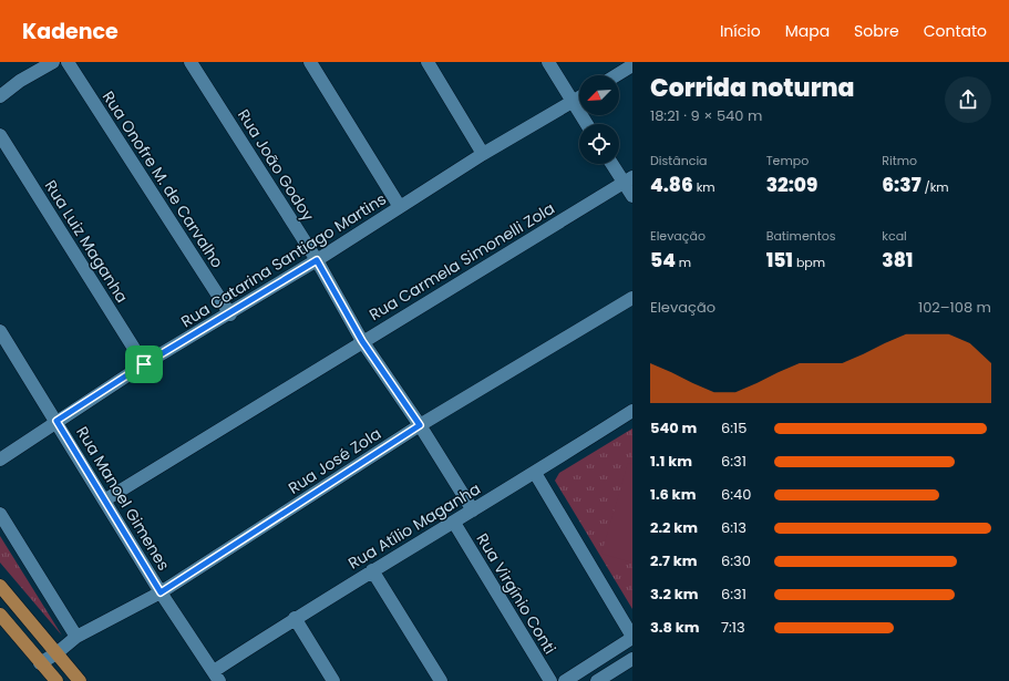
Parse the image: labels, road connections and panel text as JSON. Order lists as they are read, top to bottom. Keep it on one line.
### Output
{"streets":{"street":["Rua João Godoy","Rua Onofre M. de Carvalho","Rua Luiz Maganha","Rua Catarina Santiago Martins","Rua Carmela Simonelli Zola","Rua José Zola","Rua Manoel Gimenes","Rua Atílio Maganha","Rua Virgínio Conti"]},"crossings":[["Rua João Godoy","Rua Catarina Santiago Martins"],["Rua João Godoy","Rua Carmela Simonelli Zola"],["Rua João Godoy","Rua José Zola"],["Rua João Godoy","Rua Atílio Maganha"],["Rua Onofre M. de Carvalho","Rua Catarina Santiago Martins"],["Rua Luiz Maganha","Rua Catarina Santiago Martins"],["Rua Catarina Santiago Martins","Rua Manoel Gimenes"],["Rua Carmela Simonelli Zola","Rua Manoel Gimenes"],["Rua José Zola","Rua Manoel Gimenes"],["Rua Manoel Gimenes","Rua Atílio Maganha"],["Rua Atílio Maganha","Rua Virgínio Conti"]],"north":"bottom left","page":{"header":"Kadence","nav":["Início","Mapa","Sobre","Contato"],"heading":["Corrida noturna","18:21 · 9 × 540 m"],"stats":[["Distância","4.86 km"],["Tempo","32:09"],["Ritmo","6:37 /km"],["Elevação","54 m"],["Batimentos","151 bpm"],["kcal","381"]],"chart":["Elevação","102–108 m"],"list":[{"name":"540 m","note":"6:15"},{"name":"1.1 km","note":"6:31"},{"name":"1.6 km","note":"6:40"},{"name":"2.2 km","note":"6:13"},{"name":"2.7 km","note":"6:30"},{"name":"3.2 km","note":"6:31"},{"name":"3.8 km","note":"7:13"}]}}
